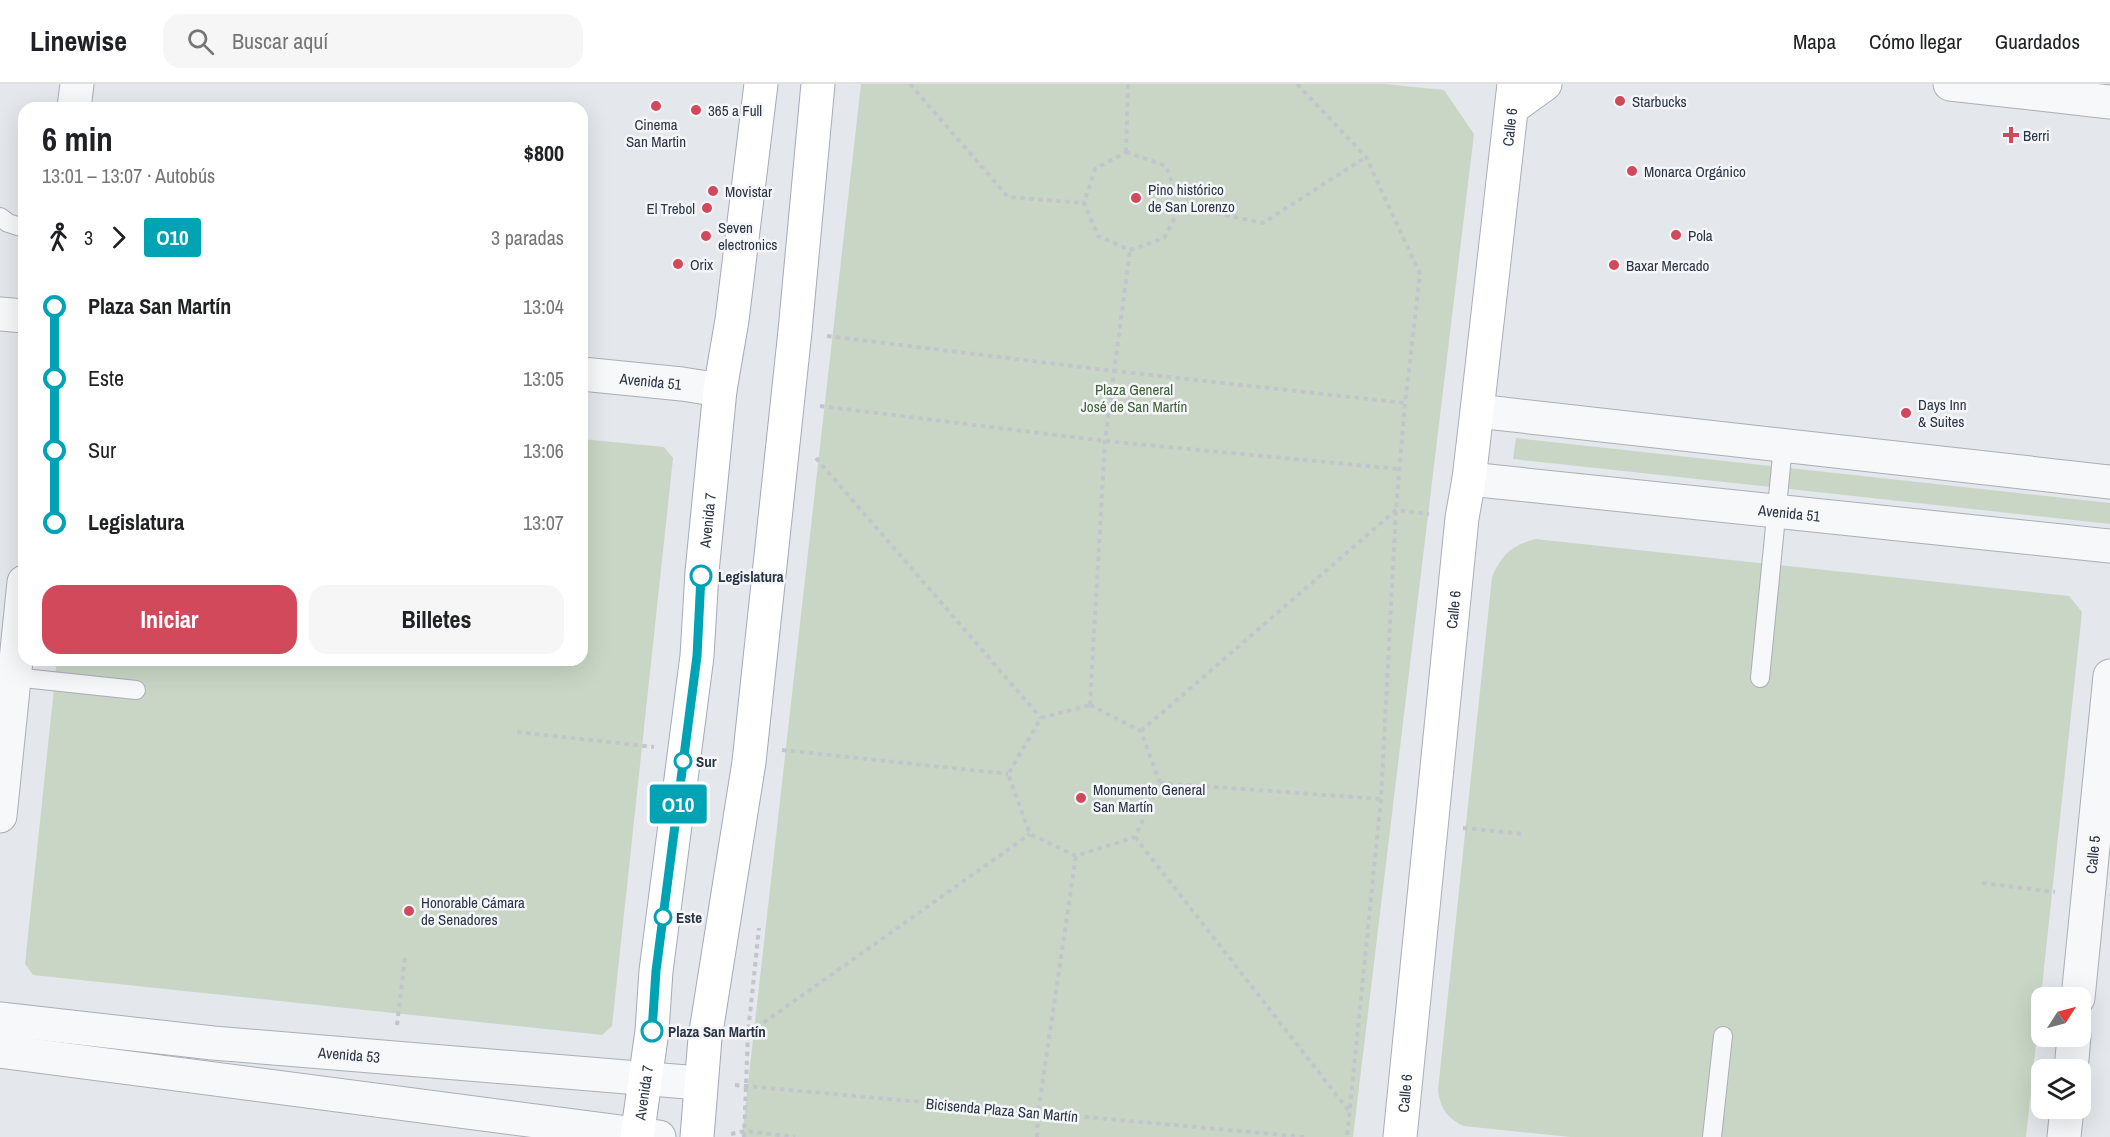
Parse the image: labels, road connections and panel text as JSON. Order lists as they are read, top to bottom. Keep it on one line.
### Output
{"streets":{"main road":["Calle 6","Avenida 7"],"street":["Avenida 51","Calle 5","Avenida 53"],"path":["Bicisenda Plaza San Martín"]},"crossings":[["Calle 6","Avenida 51"],["Avenida 51","Avenida 7"],["Avenida 7","Avenida 53"],["Avenida 53","Bicisenda Plaza San Martín"]],"parks":["Plaza General José de San Martín"],"places":{"other":["Starbucks","Cinema San Martin","365 a Full","Monarca Orgánico","Movistar","Pino histórico de San Lorenzo","El Trebol","Pola","Seven electronics","Orix","Baxar Mercado","Days Inn & Suites","Legislatura","Sur","Monumento General San Martín","Honorable Cámara de Senadores","Este","Plaza San Martín"],"health":["Berri"]},"lines":["bus line O10"],"north":"top right","page":{"header":"Linewise","search":"Buscar aquí","nav":["Mapa","Cómo llegar","Guardados"],"on_map":"O10","heading":["6 min","13:01 – 13:07 · Autobús","$800"],"legs":["3","O10","3 paradas"],"list":[{"name":"Plaza San Martín","value":"13:04"},{"name":"Este","value":"13:05"},{"name":"Sur","value":"13:06"},{"name":"Legislatura","value":"13:07"}],"buttons":["Iniciar","Billetes"]}}
